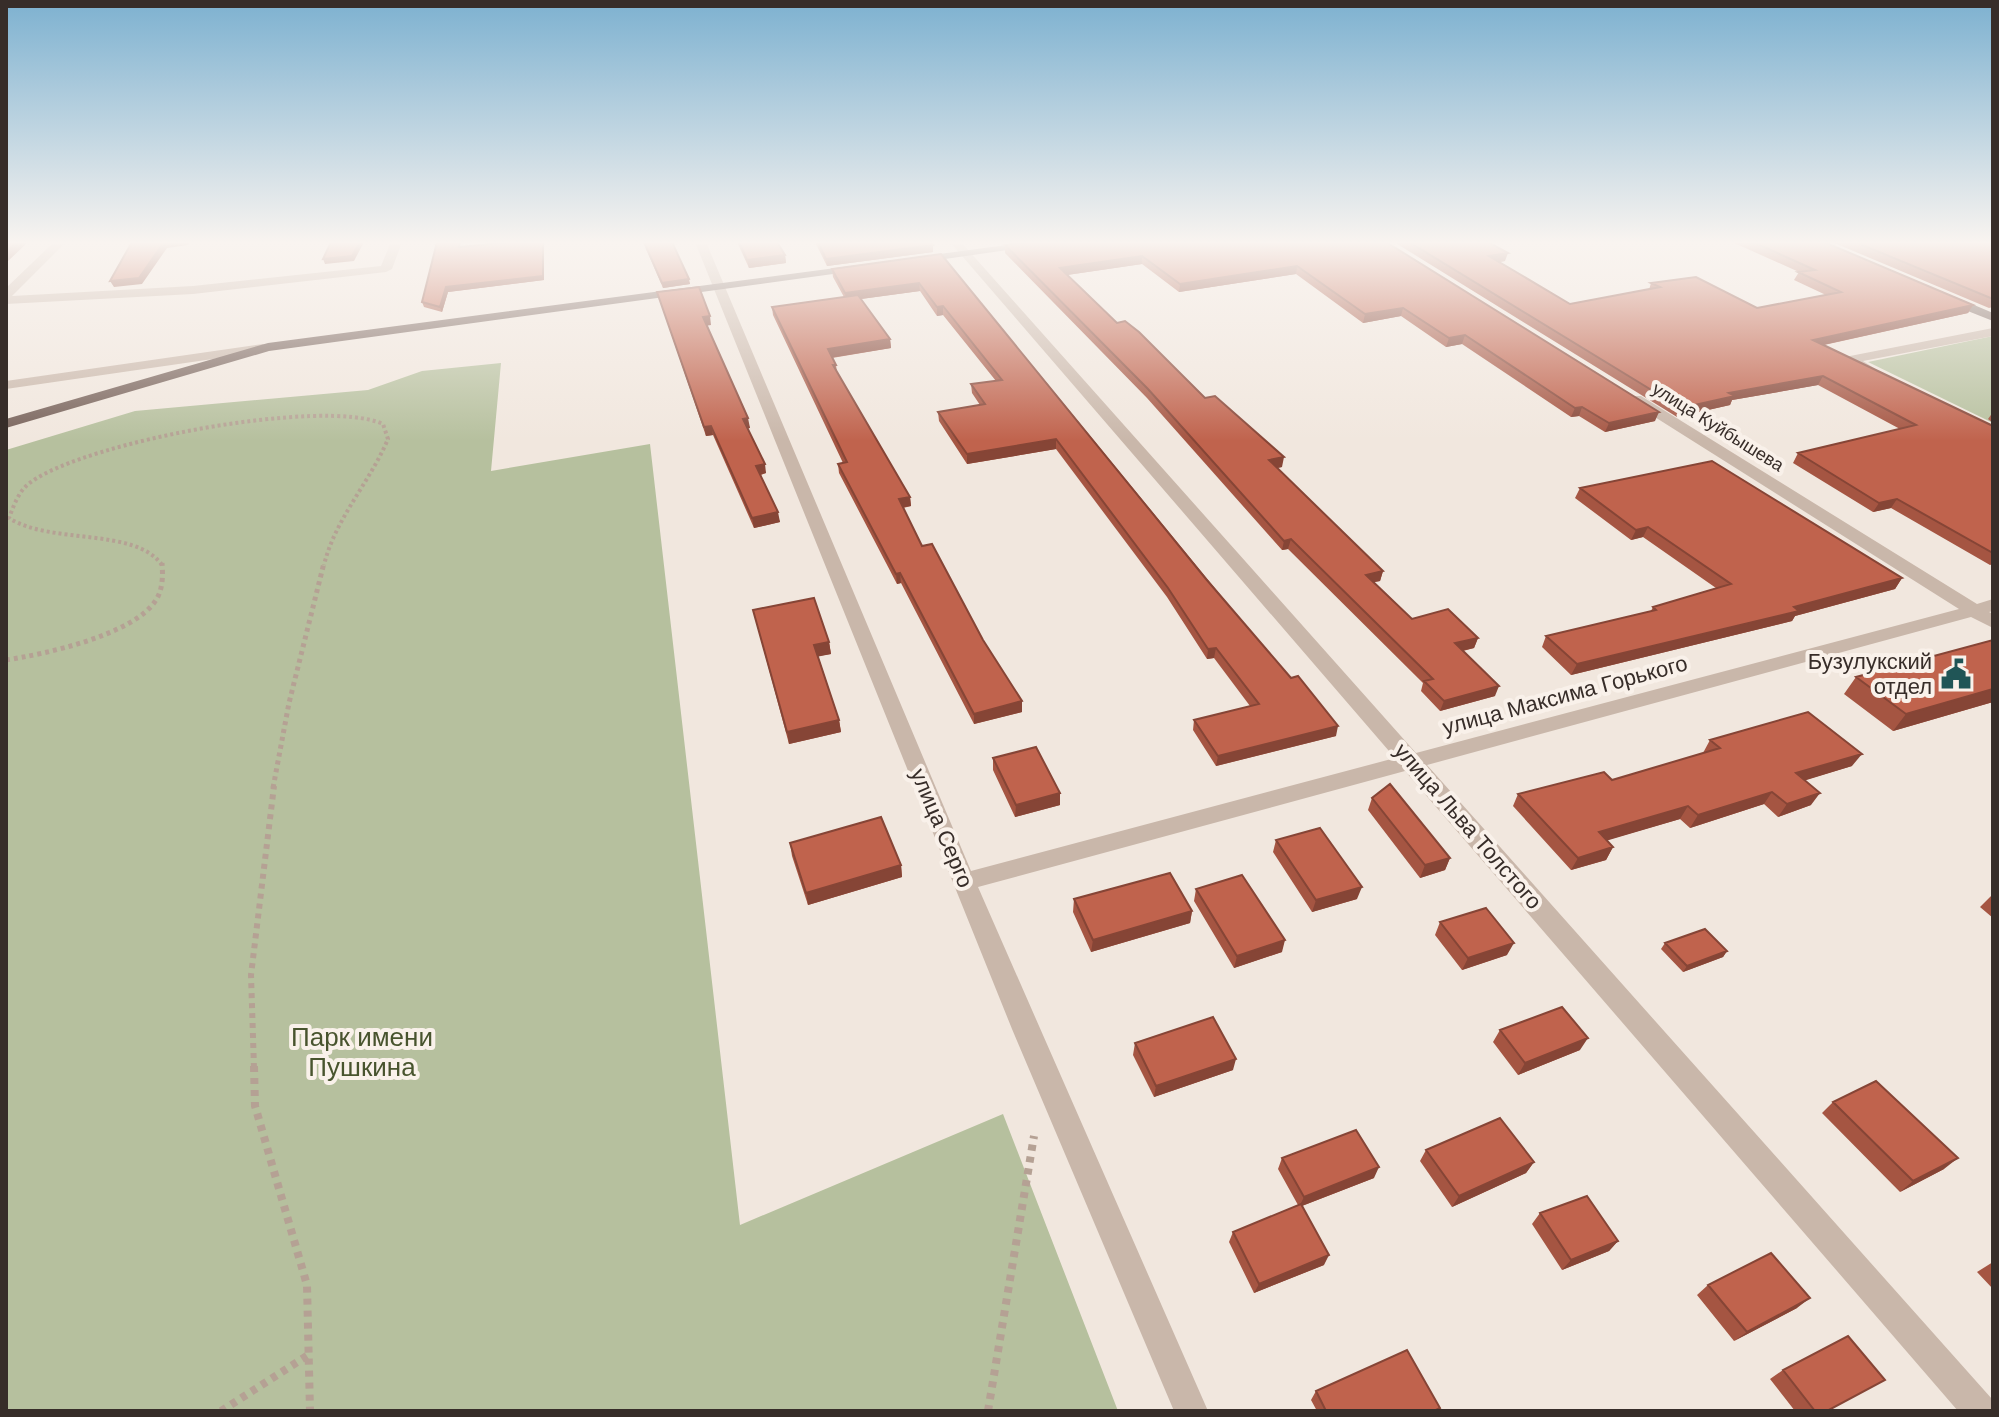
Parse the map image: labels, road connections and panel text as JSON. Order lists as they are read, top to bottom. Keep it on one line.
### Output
{"streets":{"street":["улица Куйбышева","улица Максима Горького","улица Льва Толстого","улица Серго"]},"crossings":[["улица Куйбышева","улица Максима Горького"],["улица Максима Горького","улица Льва Толстого"],["улица Максима Горького","улица Серго"]],"parks":["Парк имени Пушкина"],"places":{"public building":["Бузулукский отдел"]}}
